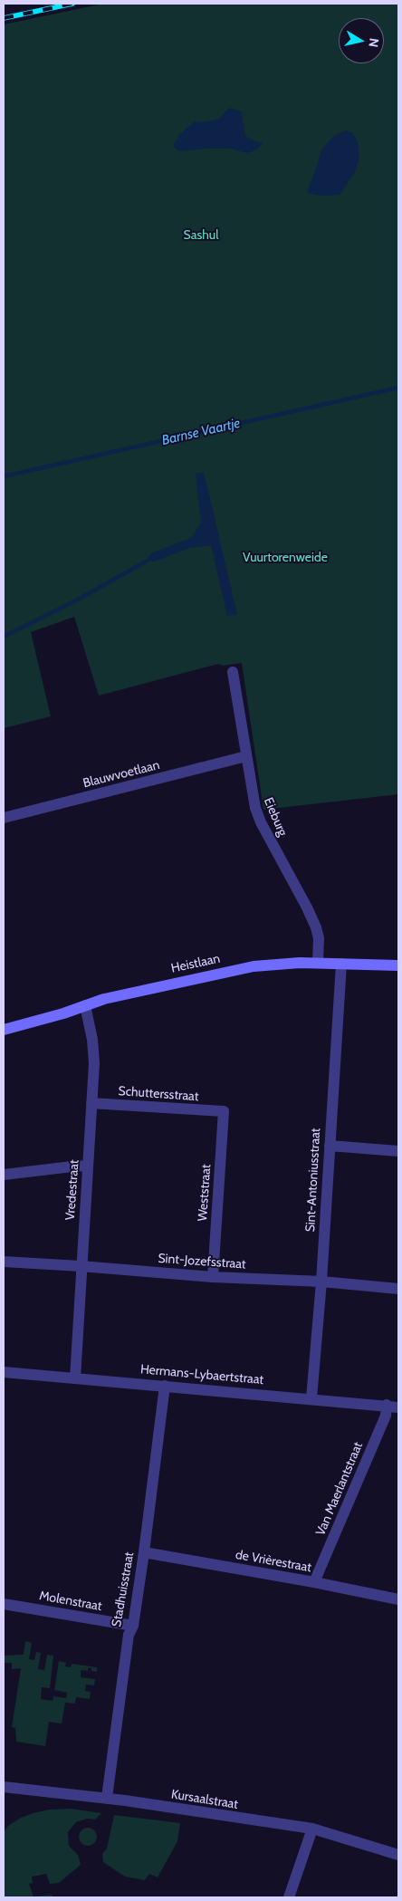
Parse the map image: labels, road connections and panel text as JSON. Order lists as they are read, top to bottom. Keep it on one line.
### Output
{"streets":{"main road":["Heistlaan"],"street":["Blauwvoetlaan","Eieburg","Schuttersstraat","Sint-Antoniusstraat","Vredestraat","Weststraat","Sint-Jozefsstraat","Hermans-Lybaertstraat","Van Maerlantstraat","de Vrièrestraat","Stadhuisstraat","Molenstraat","Kursaalstraat"]},"crossings":[["Blauwvoetlaan","Eieburg"],["Eieburg","Heistlaan"],["Heistlaan","Sint-Antoniusstraat"],["Heistlaan","Vredestraat"],["Schuttersstraat","Vredestraat"],["Schuttersstraat","Weststraat"],["Sint-Antoniusstraat","Sint-Jozefsstraat"],["Sint-Antoniusstraat","Hermans-Lybaertstraat"],["Vredestraat","Sint-Jozefsstraat"],["Vredestraat","Hermans-Lybaertstraat"],["Weststraat","Sint-Jozefsstraat"],["Hermans-Lybaertstraat","Van Maerlantstraat"],["Hermans-Lybaertstraat","Stadhuisstraat"],["Van Maerlantstraat","de Vrièrestraat"],["de Vrièrestraat","Stadhuisstraat"],["Stadhuisstraat","Molenstraat"],["Stadhuisstraat","Kursaalstraat"]],"water":["Barnse Vaartje"],"parks":["Sashul","Vuurtorenweide"],"north":"right"}
